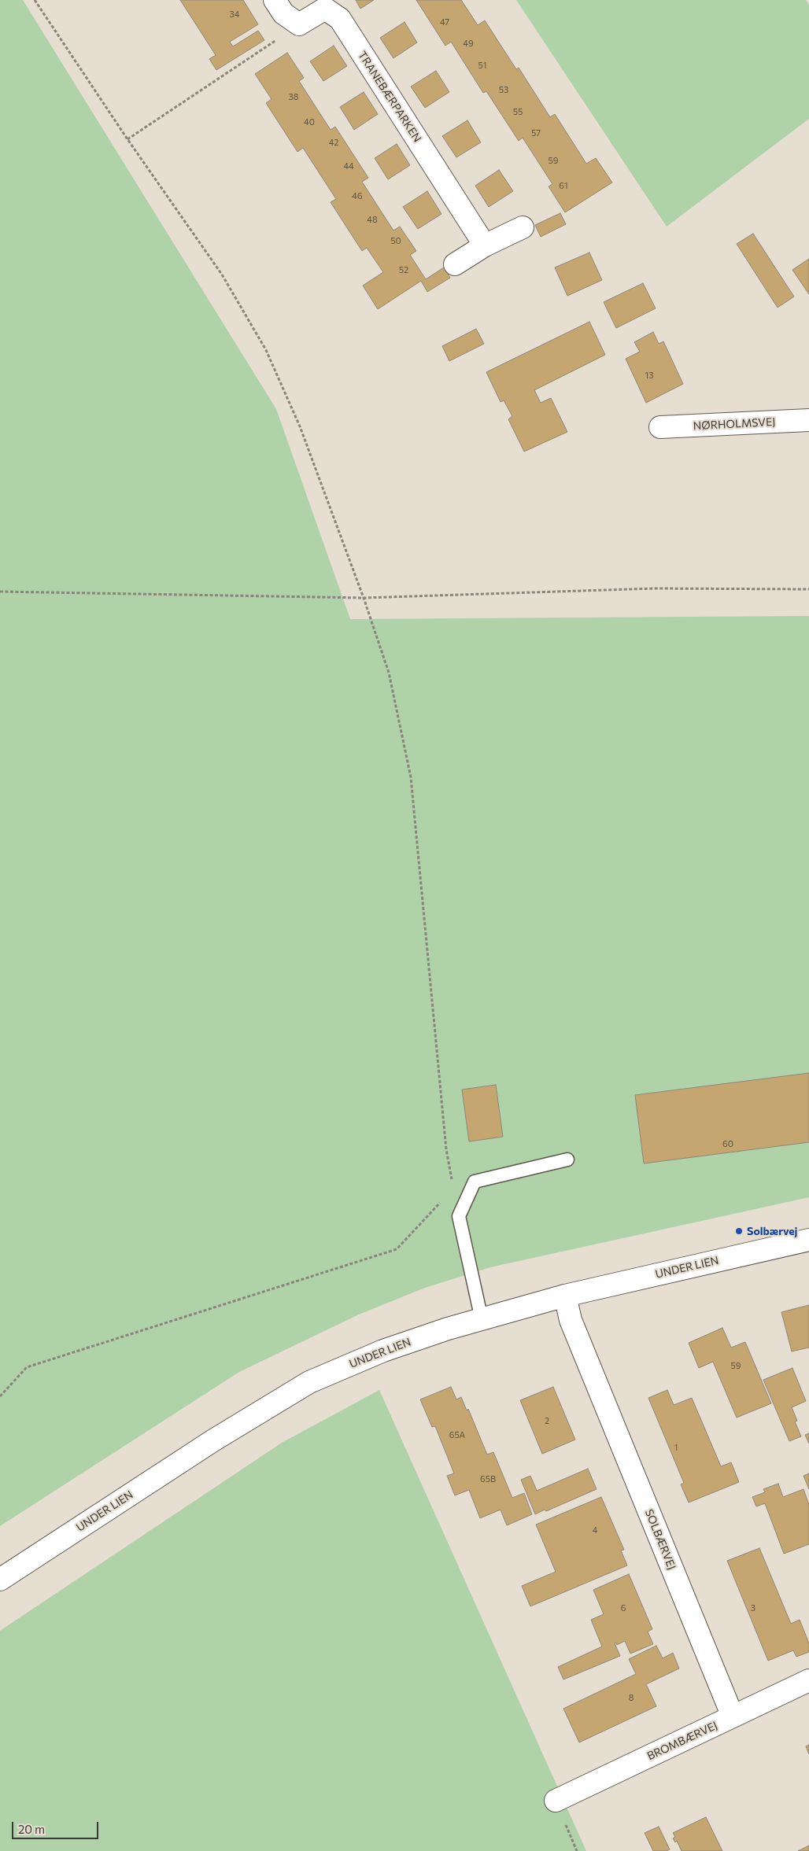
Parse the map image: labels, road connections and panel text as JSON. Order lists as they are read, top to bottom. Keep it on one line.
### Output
{"streets":{"street":["TRANEBÆRPARKEN","NØRHOLMSVEJ","UNDER LIEN","SOLBÆRVEJ","BROMBÆRVEJ"]},"crossings":[["UNDER LIEN","SOLBÆRVEJ"],["SOLBÆRVEJ","BROMBÆRVEJ"]],"places":["Solbærvej"],"house_numbers":["34","47","49","51","53","38","55","40","57","42","59","44","61","46","48","50","52","13","60","59","2","65A","1","65B","4","6","3","8"],"scale_bar":"20 m"}
